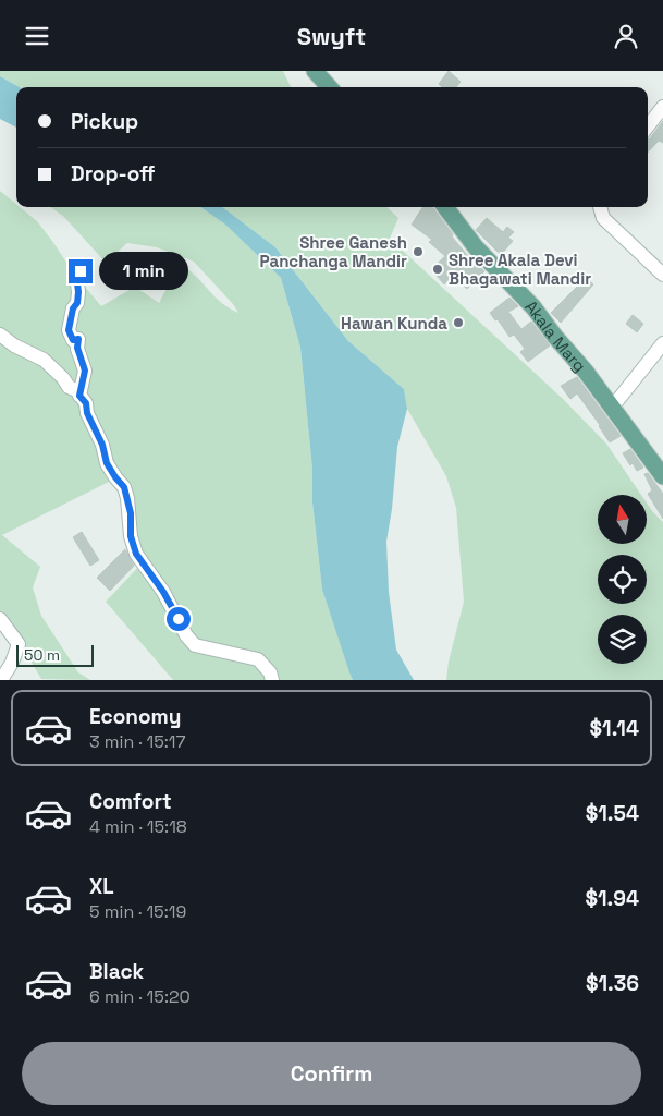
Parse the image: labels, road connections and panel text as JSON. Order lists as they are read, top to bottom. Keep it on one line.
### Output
{"streets":{"main road":["Akala Marg"]},"places":["Shree Ganesh Panchanga Mandir","Shree Akala Devi Bhagawati Mandir","Hawan Kunda"],"scale_bar":"50 m","north":"top","page":{"header":"Swyft","banner":["Pickup","Drop-off"],"bubble":"1 min","scale":"50 m","list":[{"name":"Economy","note":"3 min · 15:17","value":"$1.14"},{"name":"Comfort","note":"4 min · 15:18","value":"$1.54"},{"name":"XL","note":"5 min · 15:19","value":"$1.94"},{"name":"Black","note":"6 min · 15:20","value":"$1.36"}],"buttons":"Confirm"}}
